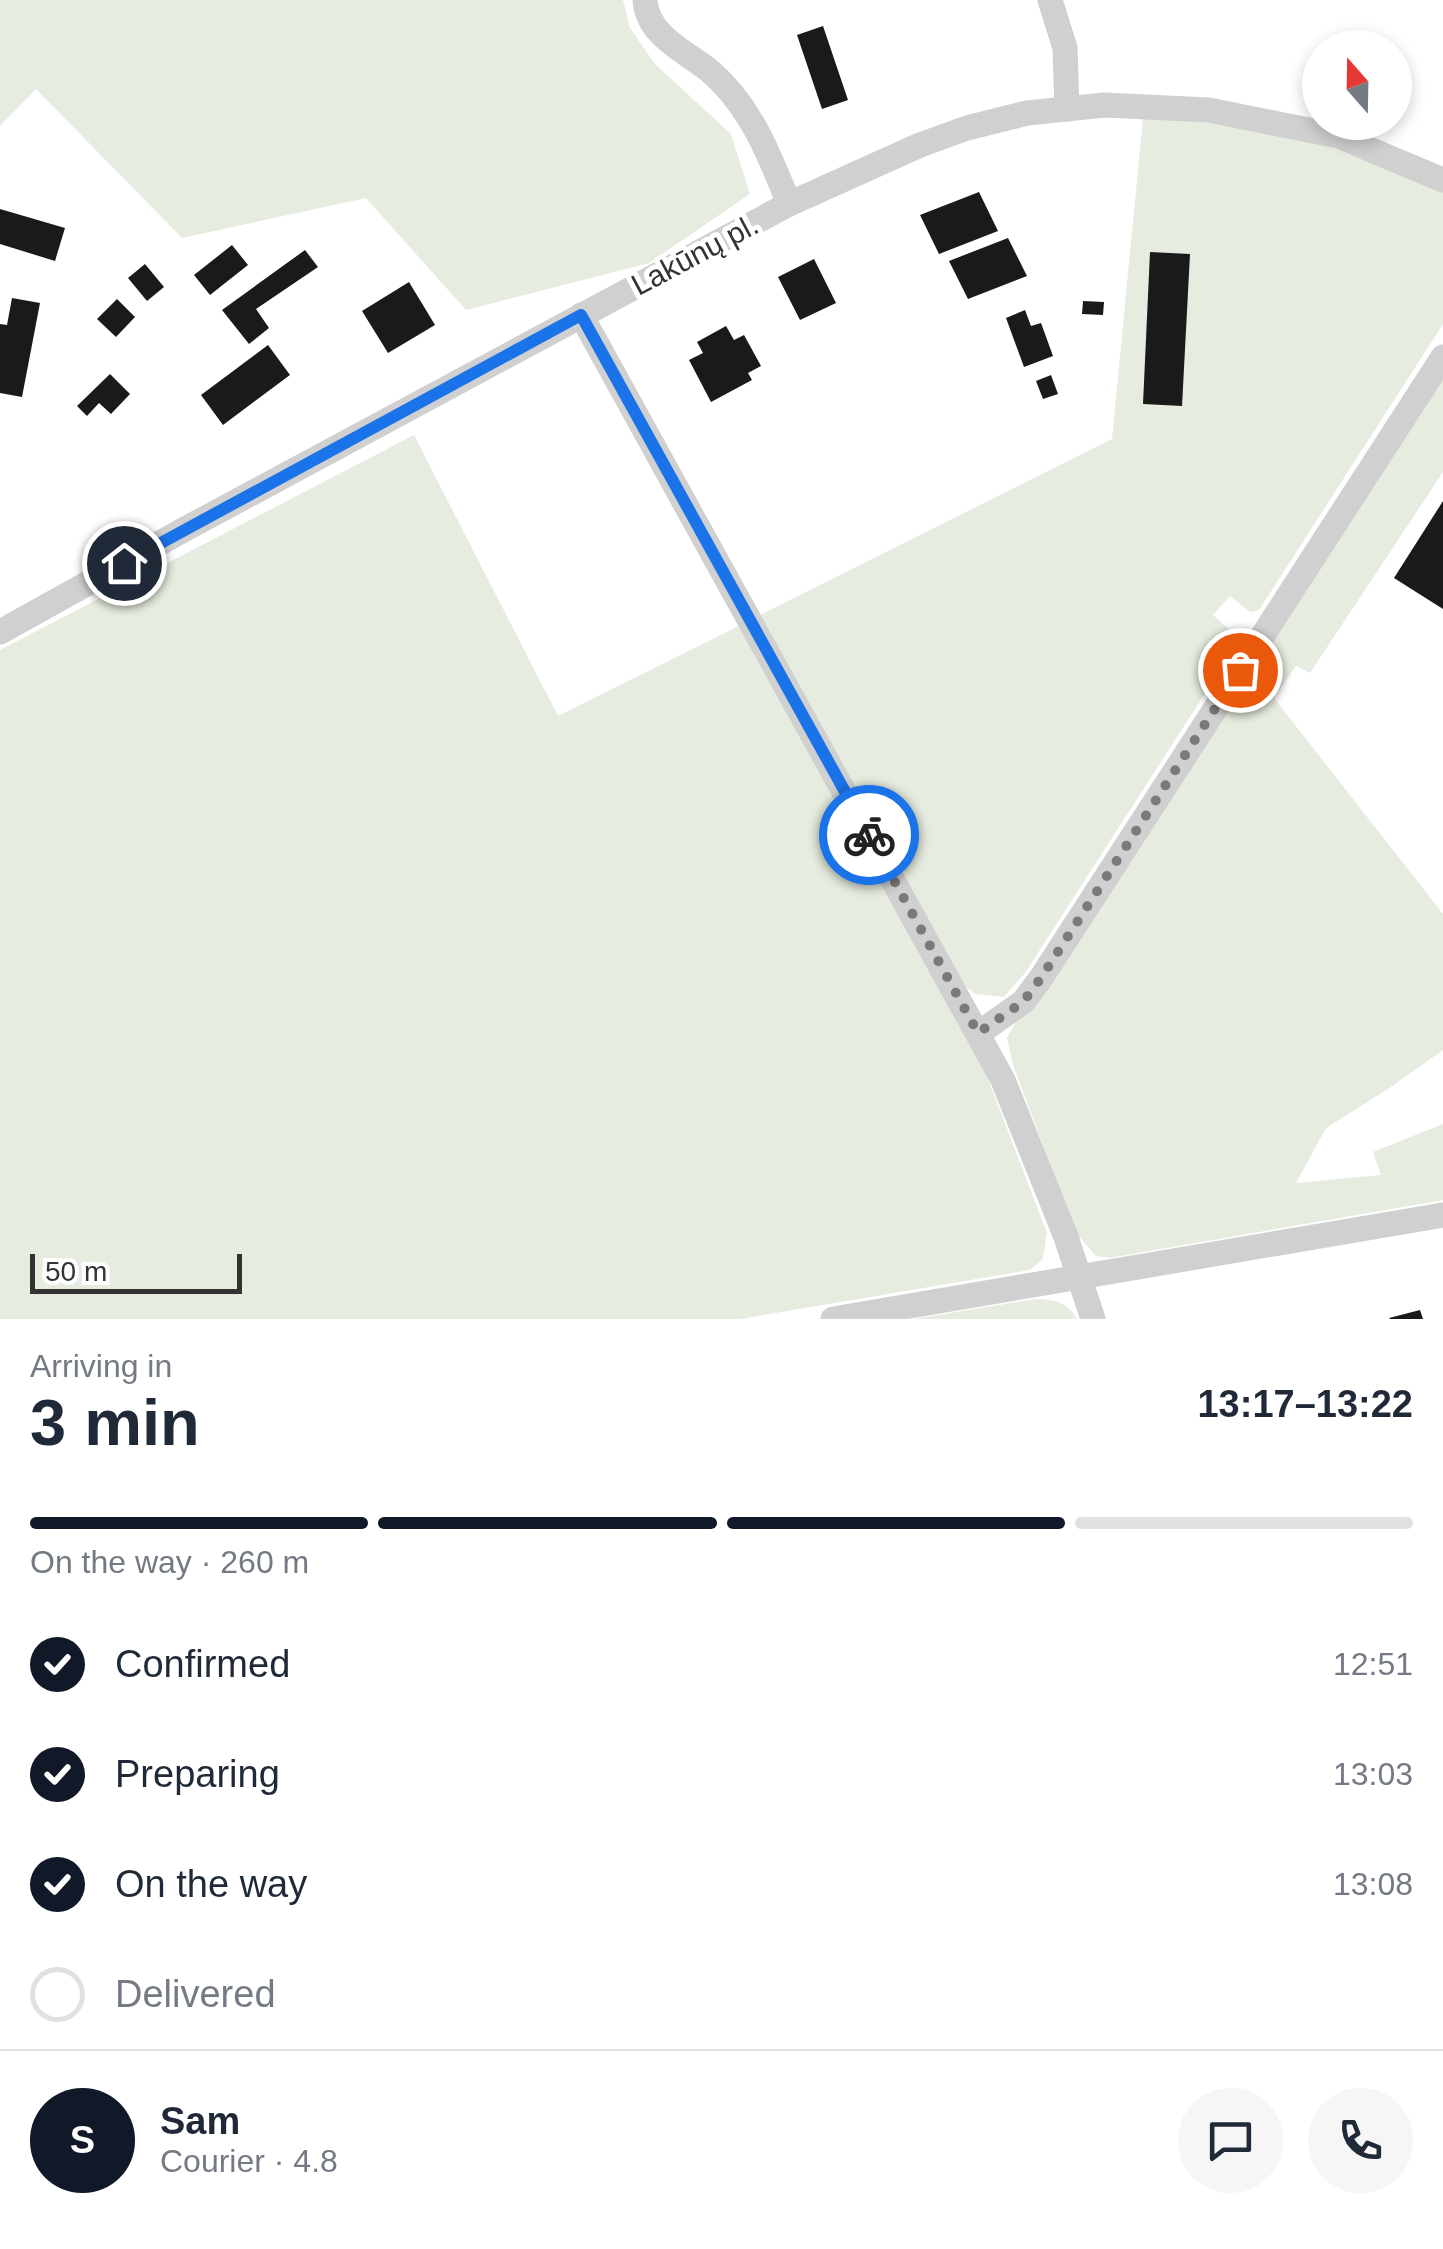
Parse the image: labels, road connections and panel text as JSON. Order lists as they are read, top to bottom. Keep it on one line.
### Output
{"streets":{"street":["Lakūnų pl."]},"scale_bar":"50 m","north":"top","page":{"scale":"50 m","heading":["3 min","Arriving in","13:17–13:22"],"panel":["Sam","Courier · 4.8"],"bar":"On the way · 260 m","list":[["Confirmed","12:51"],["Preparing","13:03"],["On the way","13:08"],"Delivered"],"round":"S"}}
